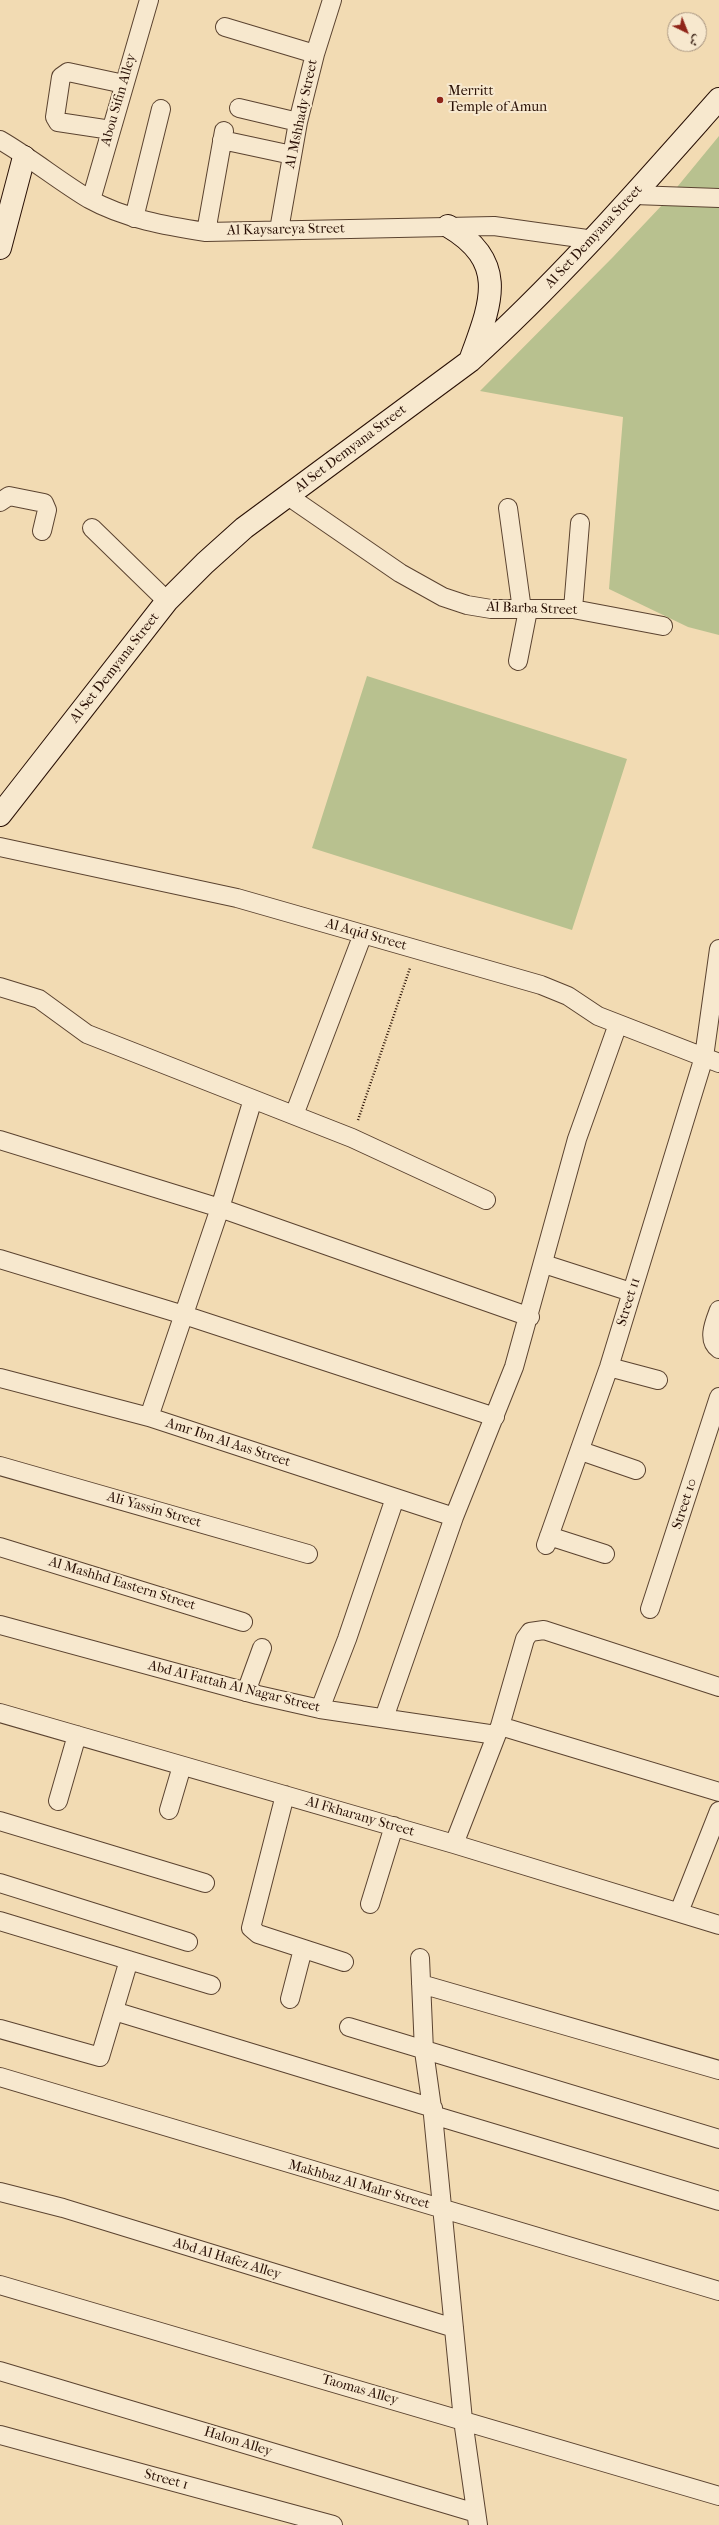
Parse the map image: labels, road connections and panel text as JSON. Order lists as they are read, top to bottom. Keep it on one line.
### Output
{"streets":{"street":["Abou Sifin Alley","Al Mshhady Street","Al Kaysareya Street","Al Set Demyana Street","Al Barba Street","Al Aqid Street","Street 11","Amr Ibn Al Aas Street","Street 10","Ali Yassin Street","Al Mashhd Eastern Street","Abd Al Fattah Al Nagar Street","Al Fkharany Street","Makhbaz Al Mahr Street","Abd Al Hafez Alley","Taomas Alley","Halon Alley","Street 1"]},"crossings":[["Abou Sifin Alley","Al Kaysareya Street"],["Al Mshhady Street","Al Kaysareya Street"],["Al Kaysareya Street","Al Set Demyana Street"],["Al Set Demyana Street","Al Barba Street"],["Al Aqid Street","Street 11"]],"places":["Merritt Temple of Amun"],"north":"bottom right"}
